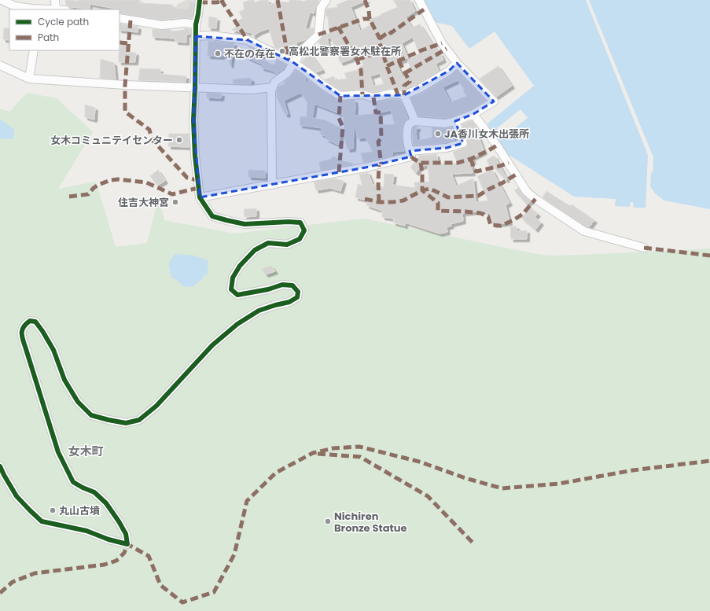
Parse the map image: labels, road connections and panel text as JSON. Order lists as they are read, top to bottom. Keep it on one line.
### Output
{"districts":["女木町"],"places":["高松北警察署女木駐在所","不在の存在","JA香川女木出張所","女木コミュニテイセンター","住吉大神宮","丸山古墳","Nichiren Bronze Statue"],"legend":["Cycle path","Path"]}
